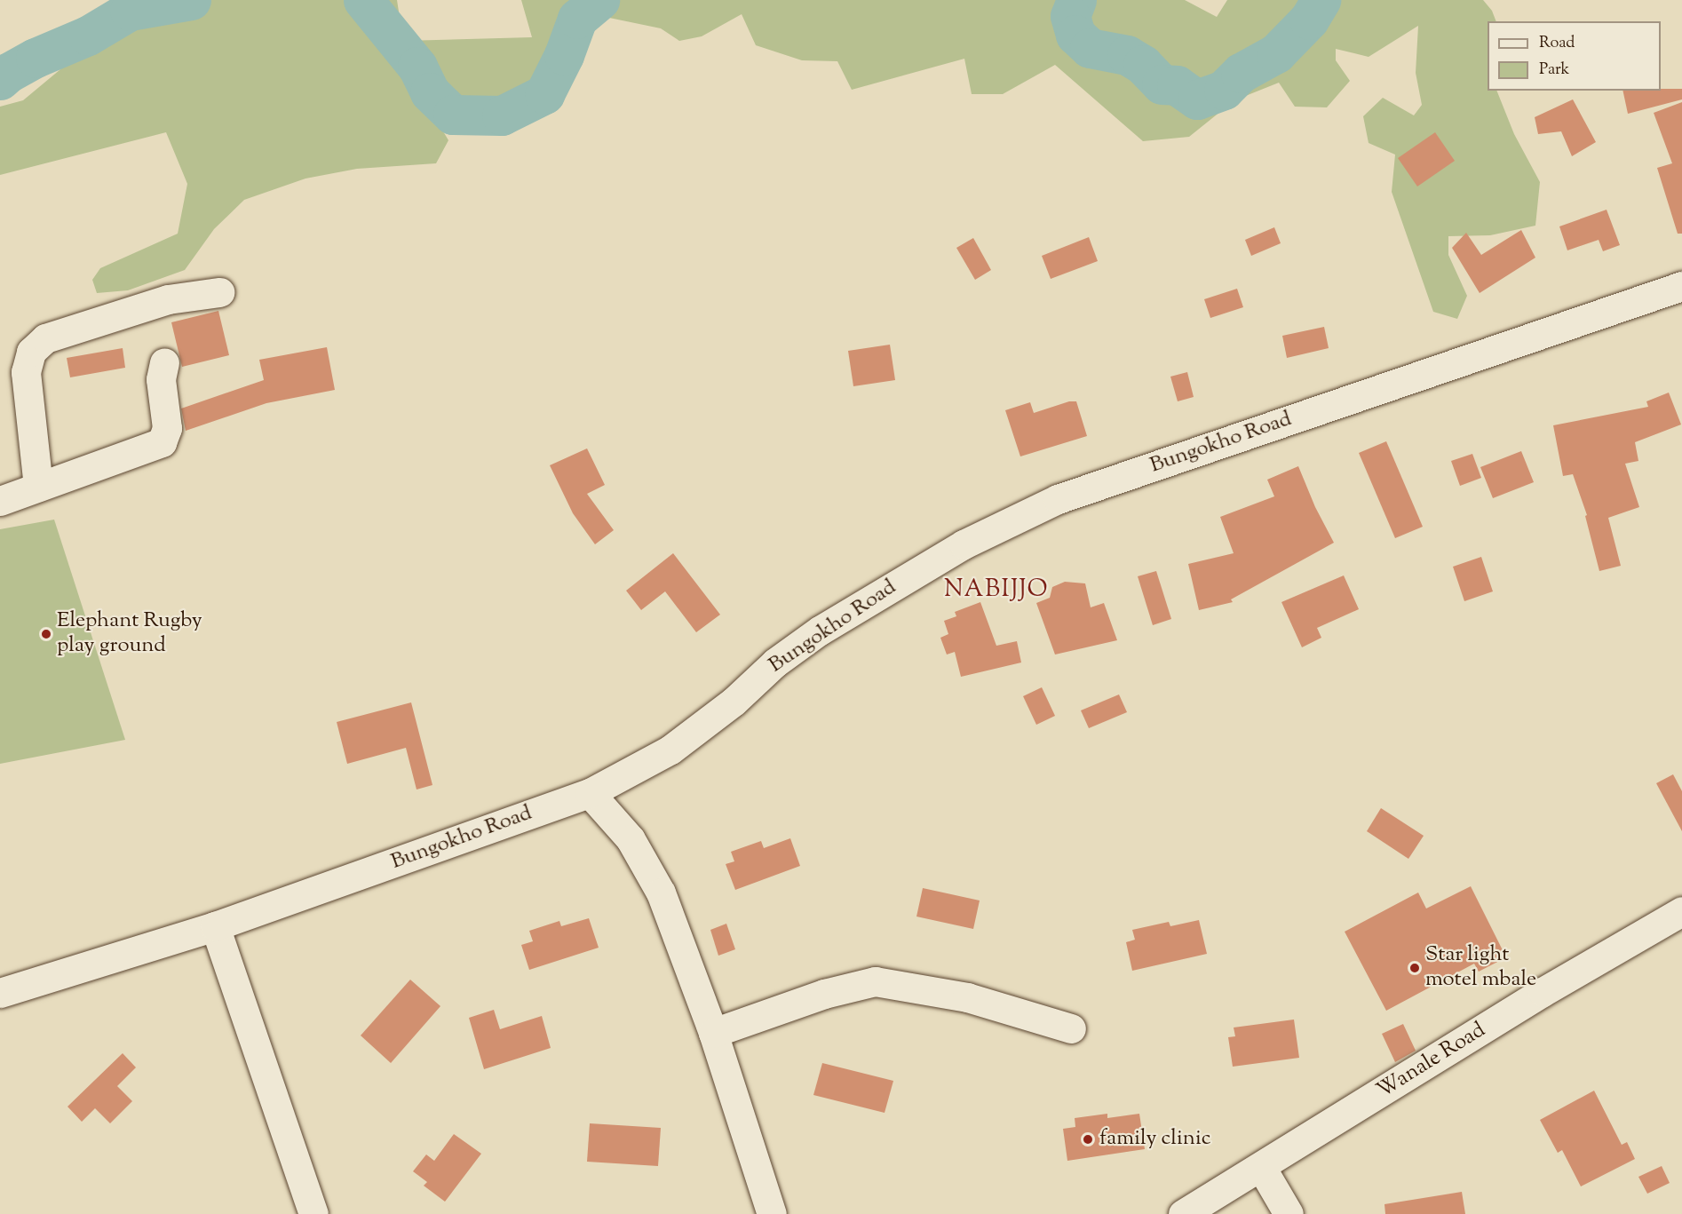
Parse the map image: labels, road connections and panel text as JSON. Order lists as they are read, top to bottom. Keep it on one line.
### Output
{"streets":{"street":["Bungokho Road","Wanale Road"]},"districts":["NABIJJO"],"places":["Elephant Rugby play ground","Star light motel mbale","family clinic"],"legend":["Road","Park"]}
